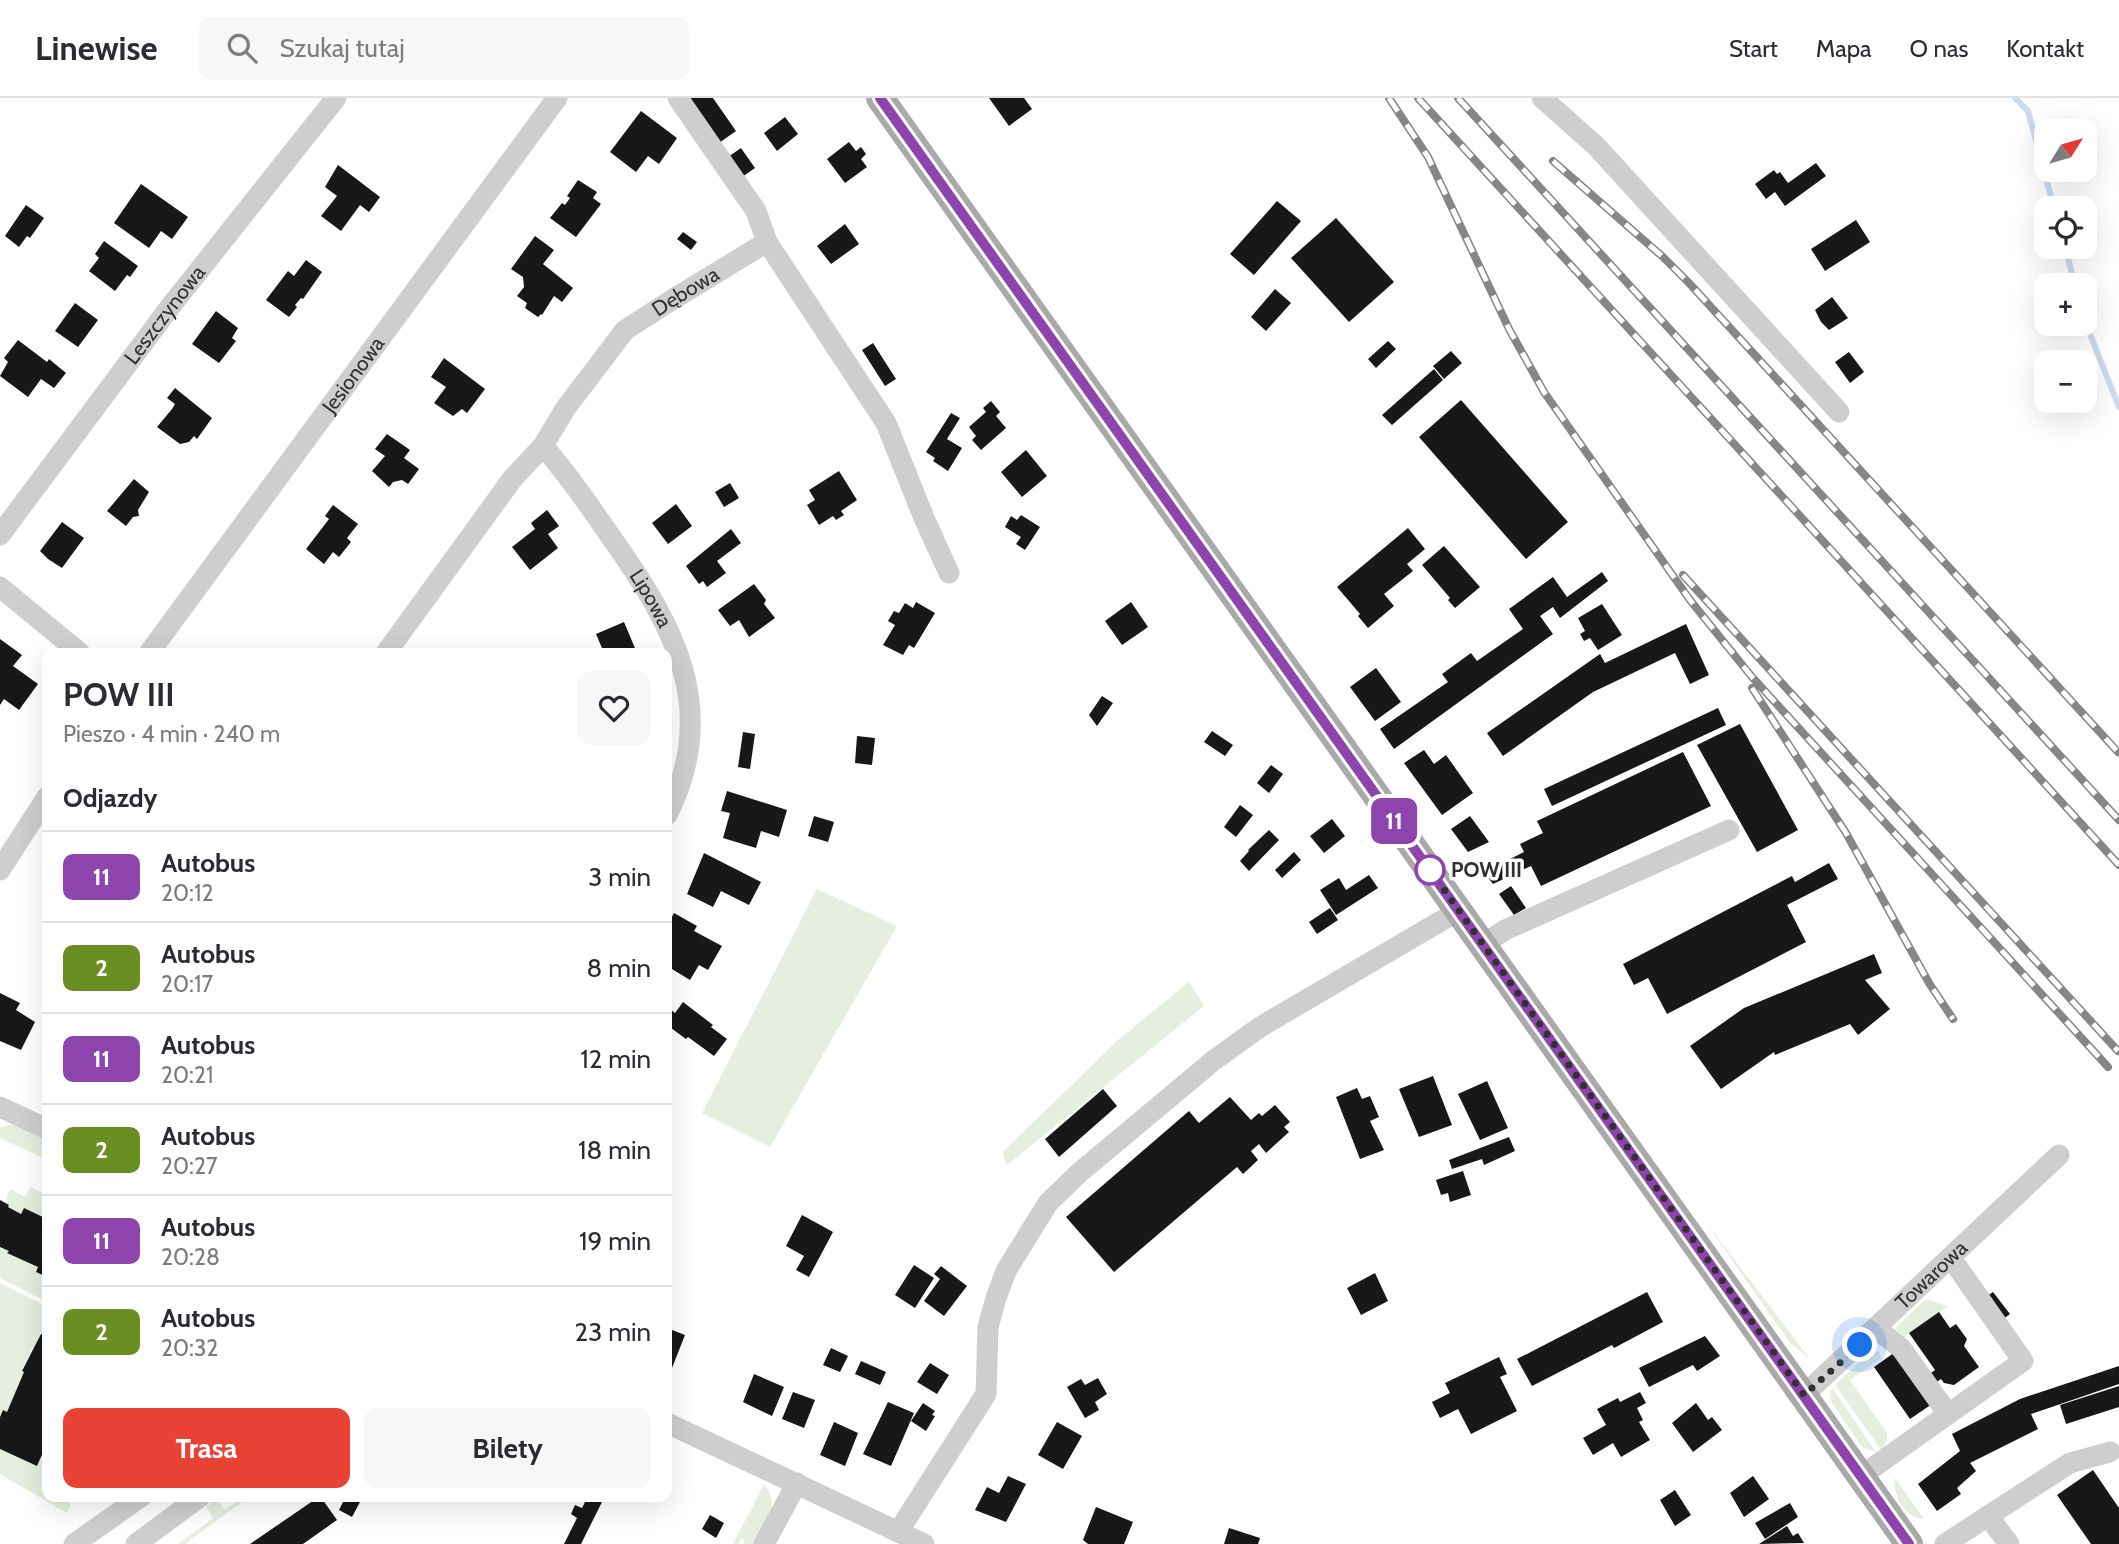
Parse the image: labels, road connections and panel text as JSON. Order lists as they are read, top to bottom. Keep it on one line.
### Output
{"streets":{"street":["Dębowa","Leszczynowa","Jesionowa","Lipowa","Towarowa"]},"crossings":[["Dębowa","Lipowa"]],"places":["POW III"],"lines":["bus line 11"],"north":"top right","page":{"header":"Linewise","search":"Szukaj tutaj","nav":["Start","Mapa","O nas","Kontakt"],"on_map":"11","map_buttons":["+","−"],"heading":[["POW III","Pieszo · 4 min · 240 m"],"Odjazdy"],"list":[{"mark":"11","name":"Autobus","note":"20:12","value":"3 min"},{"mark":"2","name":"Autobus","note":"20:17","value":"8 min"},{"mark":"11","name":"Autobus","note":"20:21","value":"12 min"},{"mark":"2","name":"Autobus","note":"20:27","value":"18 min"},{"mark":"11","name":"Autobus","note":"20:28","value":"19 min"},{"mark":"2","name":"Autobus","note":"20:32","value":"23 min"}],"buttons":["Trasa","Bilety"]}}
